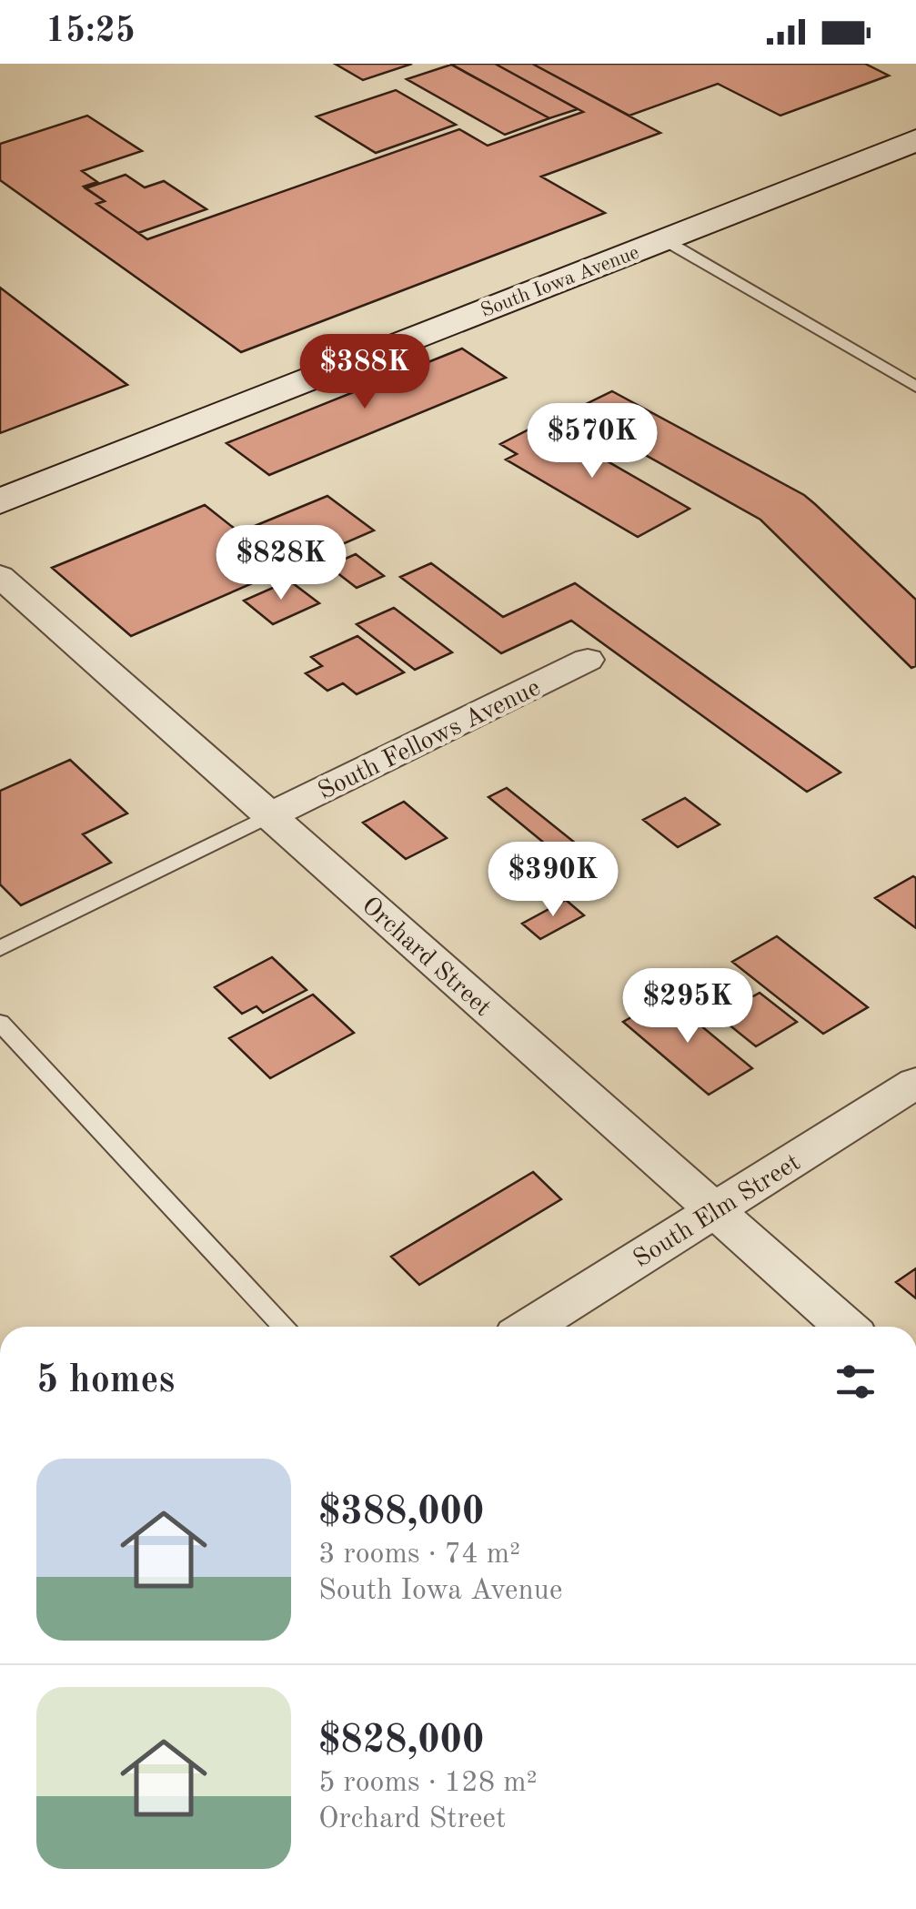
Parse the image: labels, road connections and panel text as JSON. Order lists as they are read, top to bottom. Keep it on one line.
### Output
{"streets":{"main road":["South Iowa Avenue"],"street":["South Fellows Avenue","Orchard Street","South Elm Street"]},"crossings":[["South Fellows Avenue","Orchard Street"],["Orchard Street","South Elm Street"]],"page":{"status":"15:25","price":["$388K","$570K","$828K","$390K","$295K"],"heading":"5 homes","list":[{"name":"$388,000","note":"3 rooms · 74 m² · South Iowa Avenue"},{"name":"$828,000","note":"5 rooms · 128 m² · Orchard Street"}]}}
